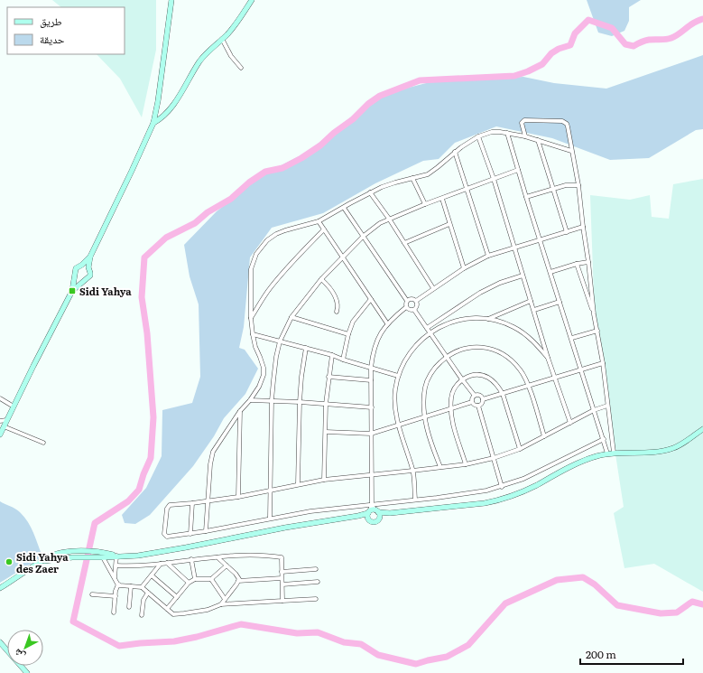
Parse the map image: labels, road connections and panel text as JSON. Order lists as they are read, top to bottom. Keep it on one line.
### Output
{"places":{"transit":["Sidi Yahya"],"other":["Sidi Yahya des Zaer"]},"legend":["طريق","حديقة"],"scale_bar":"200 m","north":"bottom left"}
